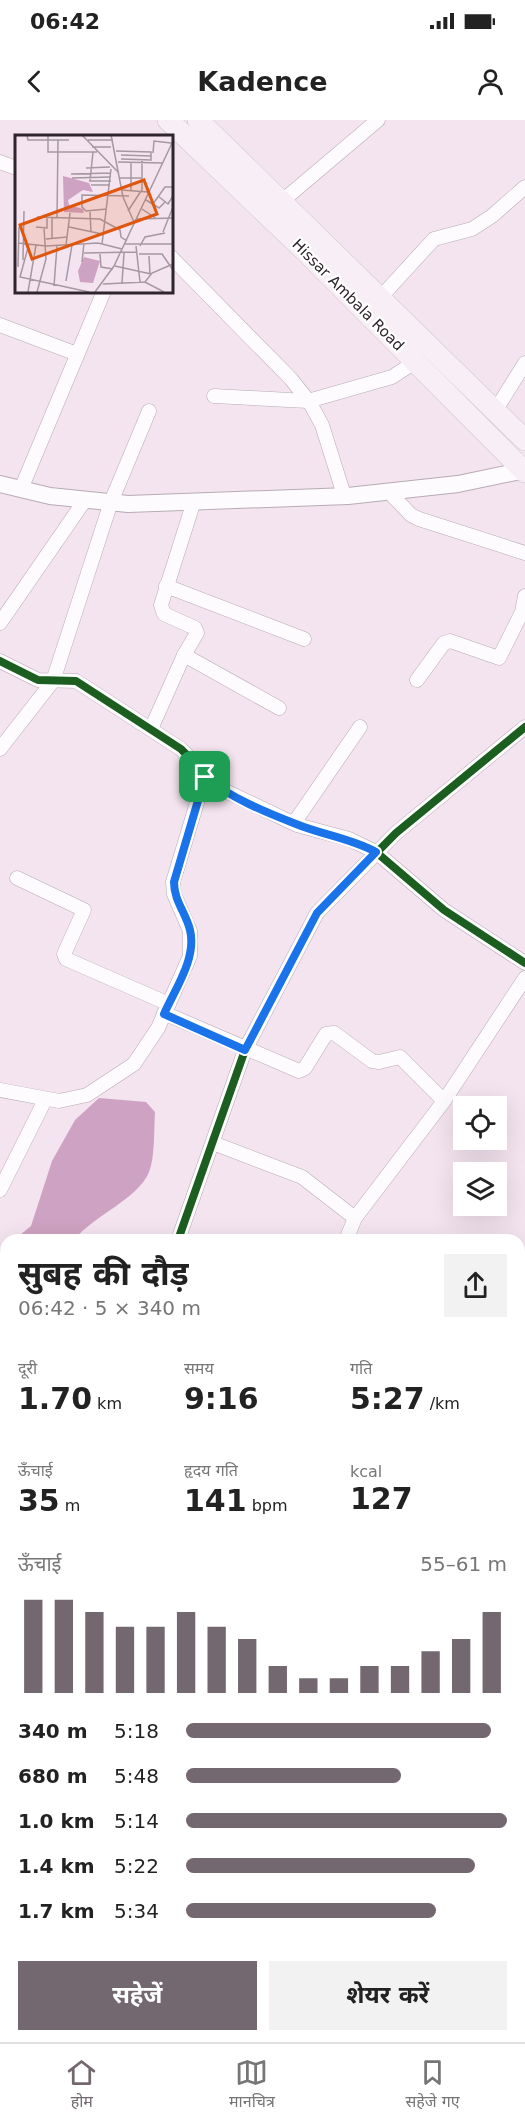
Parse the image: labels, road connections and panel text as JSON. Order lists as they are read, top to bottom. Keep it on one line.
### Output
{"streets":{"main road":["Hissar Ambala Road"]},"page":{"status":"06:42","header":"Kadence","heading":["सुबह की दौड़","06:42 · 5 × 340 m"],"stats":[["दूरी","1.70 km"],["समय","9:16"],["गति","5:27 /km"],["ऊँचाई","35 m"],["हृदय गति","141 bpm"],["kcal","127"]],"chart":["ऊँचाई","55–61 m"],"list":[{"name":"340 m","note":"5:18"},{"name":"680 m","note":"5:48"},{"name":"1.0 km","note":"5:14"},{"name":"1.4 km","note":"5:22"},{"name":"1.7 km","note":"5:34"}],"buttons":["सहेजें","शेयर करें"],"tabs":["होम","मानचित्र","सहेजे गए"]}}
